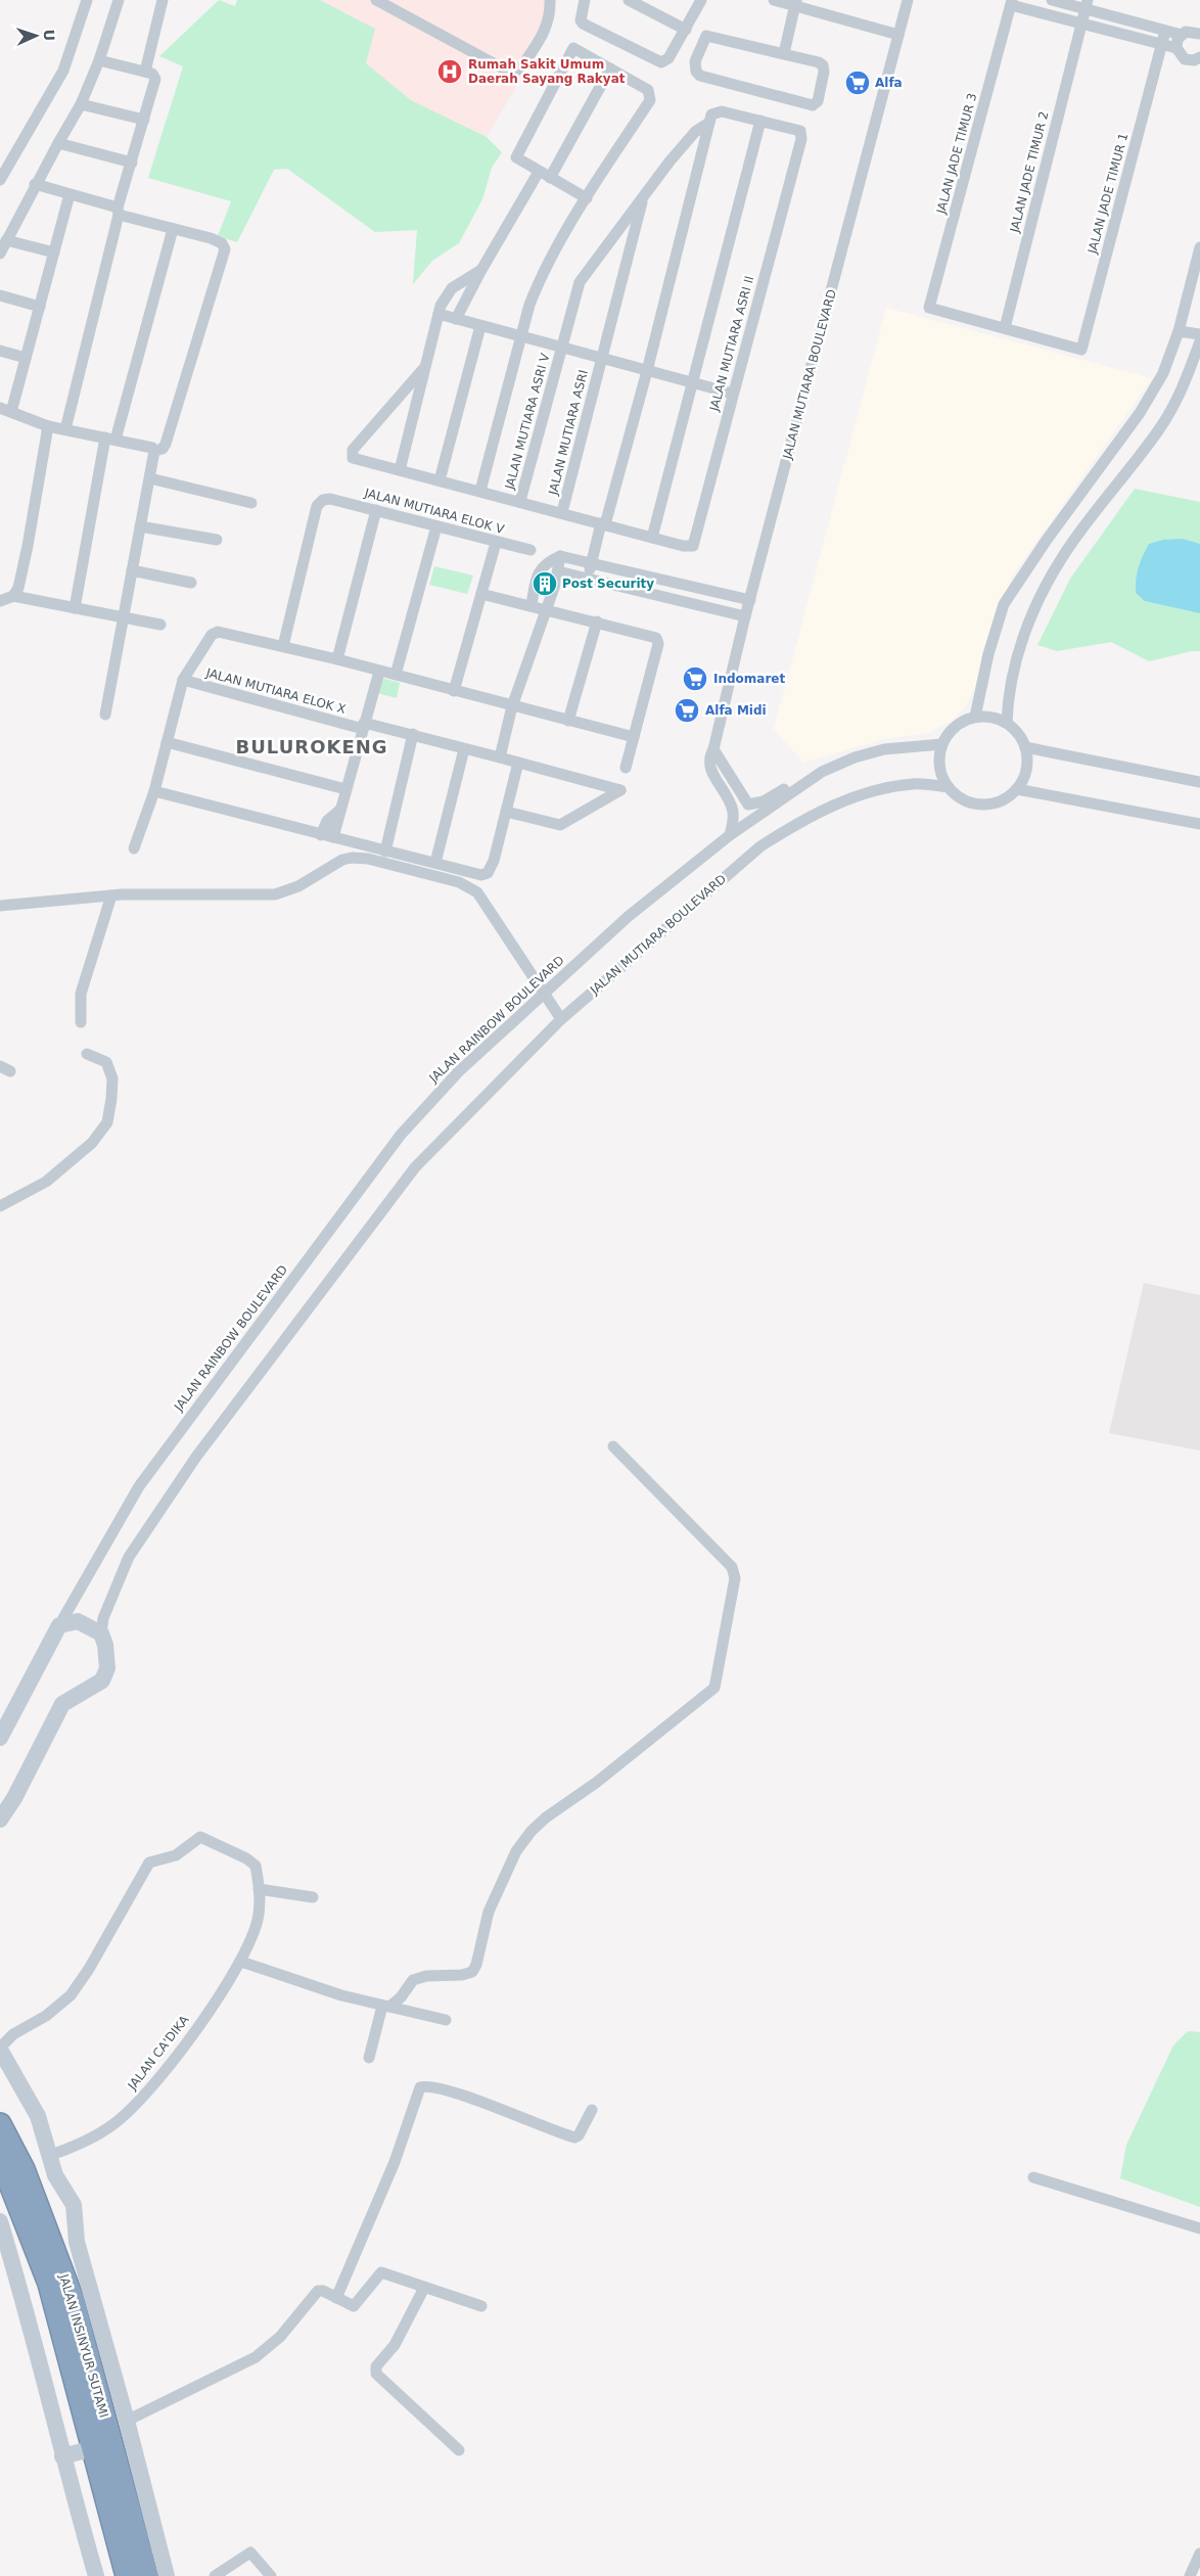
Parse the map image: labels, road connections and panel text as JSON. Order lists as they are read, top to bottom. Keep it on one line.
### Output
{"streets":{"highway":["JALAN INSINYUR SUTAMI"],"street":["JALAN JADE TIMUR 3","JALAN JADE TIMUR 2","JALAN JADE TIMUR 1","JALAN MUTIARA ASRI II","JALAN MUTIARA BOULEVARD","JALAN MUTIARA ASRI V","JALAN MUTIARA ASRI","JALAN MUTIARA ELOK V","JALAN MUTIARA ELOK X","JALAN RAINBOW BOULEVARD","JALAN CA'DIKA"]},"crossings":[["JALAN JADE TIMUR 3","JALAN JADE TIMUR 2"],["JALAN JADE TIMUR 3","JALAN JADE TIMUR 1"],["JALAN JADE TIMUR 2","JALAN JADE TIMUR 1"],["JALAN MUTIARA ASRI II","JALAN MUTIARA ASRI V"],["JALAN MUTIARA BOULEVARD","JALAN RAINBOW BOULEVARD"],["JALAN MUTIARA ASRI V","JALAN MUTIARA ASRI"]],"districts":["BULUROKENG"],"places":{"hospital":["Rumah Sakit Umum Daerah Sayang Rakyat"],"supermarket":["Alfa","Indomaret","Alfa Midi"],"building":["Post Security"]},"north":"right"}
